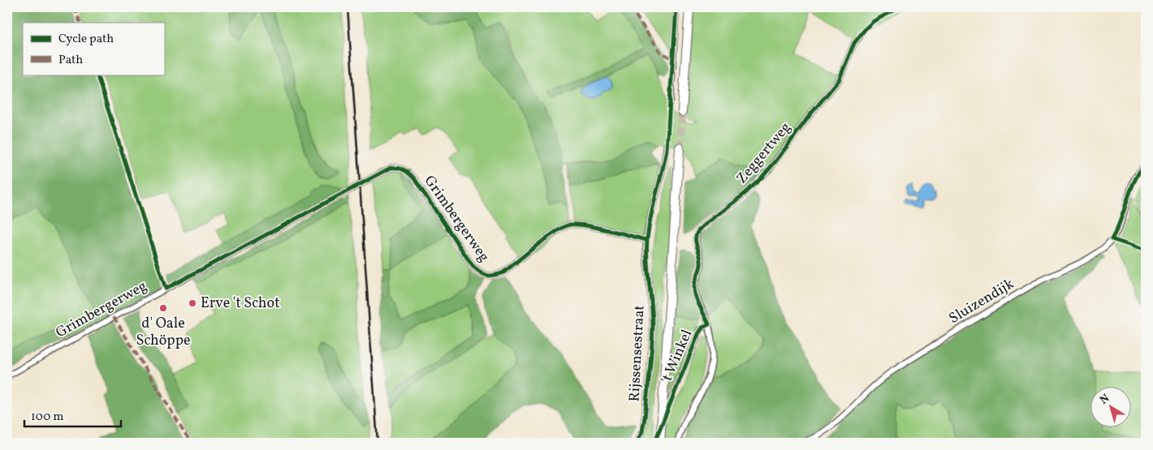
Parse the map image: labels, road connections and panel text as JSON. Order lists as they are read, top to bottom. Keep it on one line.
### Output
{"streets":{"main road":["Rijssensestraat"],"street":["Zeggertweg","Grimbergerweg","Sluizendijk","'t Winkel"]},"crossings":[["Zeggertweg","'t Winkel"],["Grimbergerweg","Rijssensestraat"]],"places":["Erve 't Schot","d' Oale Schöppe"],"legend":["Cycle path","Path"],"scale_bar":"100 m","north":"top left"}
